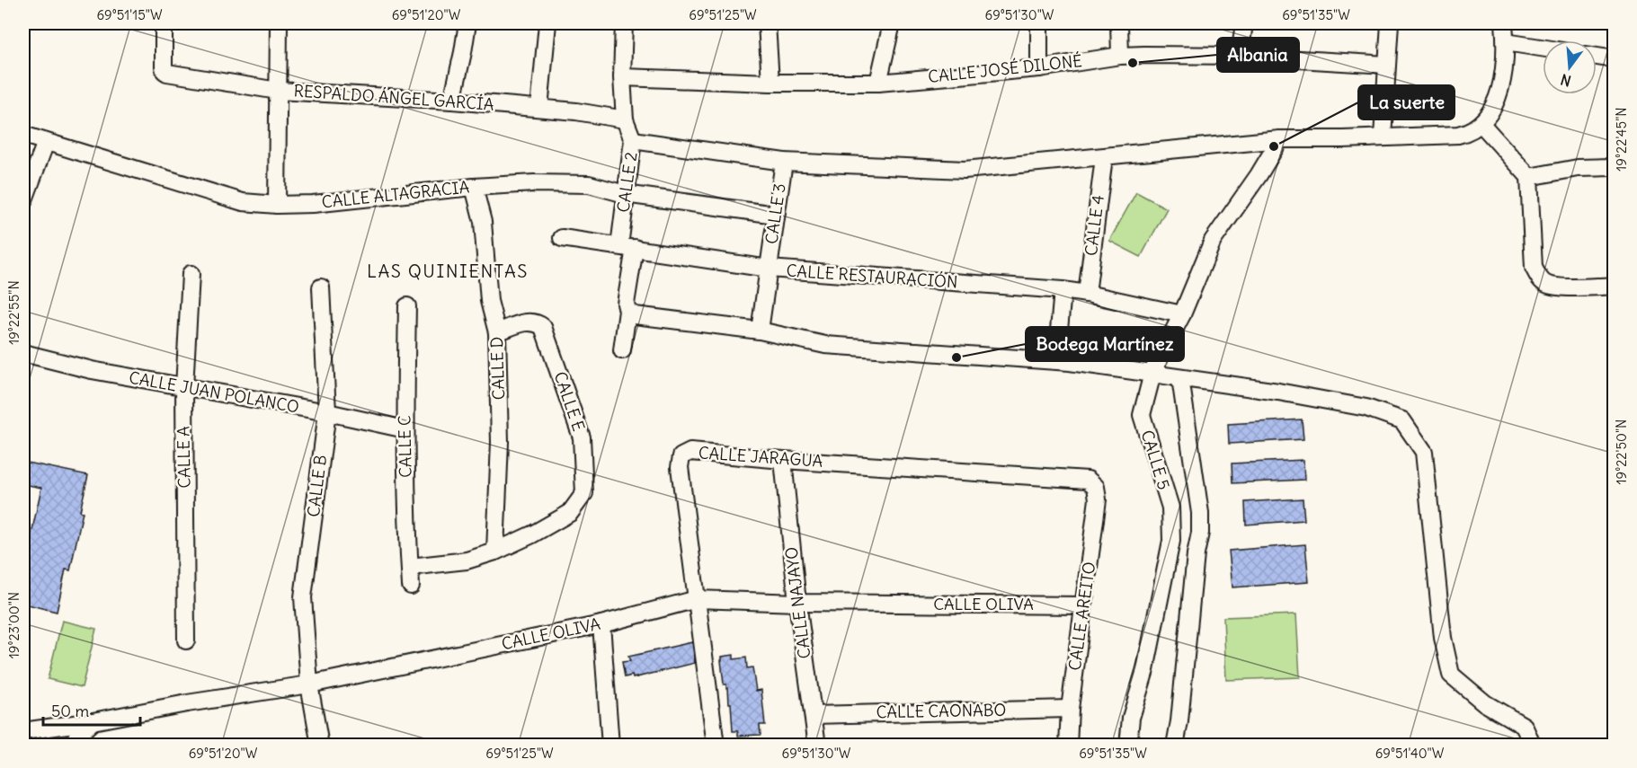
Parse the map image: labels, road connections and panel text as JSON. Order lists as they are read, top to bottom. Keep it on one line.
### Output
{"streets":{"street":["CALLE JOSÉ DILONÉ","RESPALDO ÁNGEL GARCÍA","CALLE 2","CALLE ALTAGRACIA","CALLE 3","CALLE 4","CALLE RESTAURACIÓN","CALLE D","CALLE JUAN POLANCO","CALLE E","CALLE C","CALLE A","CALLE JARAGUA","CALLE 5","CALLE B","CALLE NAJAYO","CALLE OLIVA","CALLE AREITO","CALLE CAONABO"]},"crossings":[["CALLE JOSÉ DILONÉ","CALLE 2"],["RESPALDO ÁNGEL GARCÍA","CALLE 2"],["CALLE 2","CALLE ALTAGRACIA"],["CALLE 2","CALLE RESTAURACIÓN"],["CALLE ALTAGRACIA","CALLE 3"],["CALLE ALTAGRACIA","CALLE D"],["CALLE 3","CALLE RESTAURACIÓN"],["CALLE 4","CALLE RESTAURACIÓN"],["CALLE RESTAURACIÓN","CALLE 5"],["CALLE D","CALLE E"],["CALLE JUAN POLANCO","CALLE C"],["CALLE JUAN POLANCO","CALLE A"],["CALLE JUAN POLANCO","CALLE B"],["CALLE E","CALLE C"],["CALLE JARAGUA","CALLE NAJAYO"],["CALLE JARAGUA","CALLE OLIVA"],["CALLE JARAGUA","CALLE AREITO"],["CALLE B","CALLE OLIVA"],["CALLE NAJAYO","CALLE OLIVA"],["CALLE NAJAYO","CALLE CAONABO"],["CALLE OLIVA","CALLE AREITO"],["CALLE AREITO","CALLE CAONABO"]],"districts":["LAS QUINIENTAS"],"places":["Albania","La suerte","Bodega Martínez"],"scale_bar":"50 m","north":"bottom","coordinates":["69°51'15\"W","69°51'20\"W","69°51'25\"W","69°51'30\"W","69°51'35\"W","19°22'45\"N","19°22'55\"N","19°22'50\"N","19°23'00\"N","69°51'40\"W"]}
